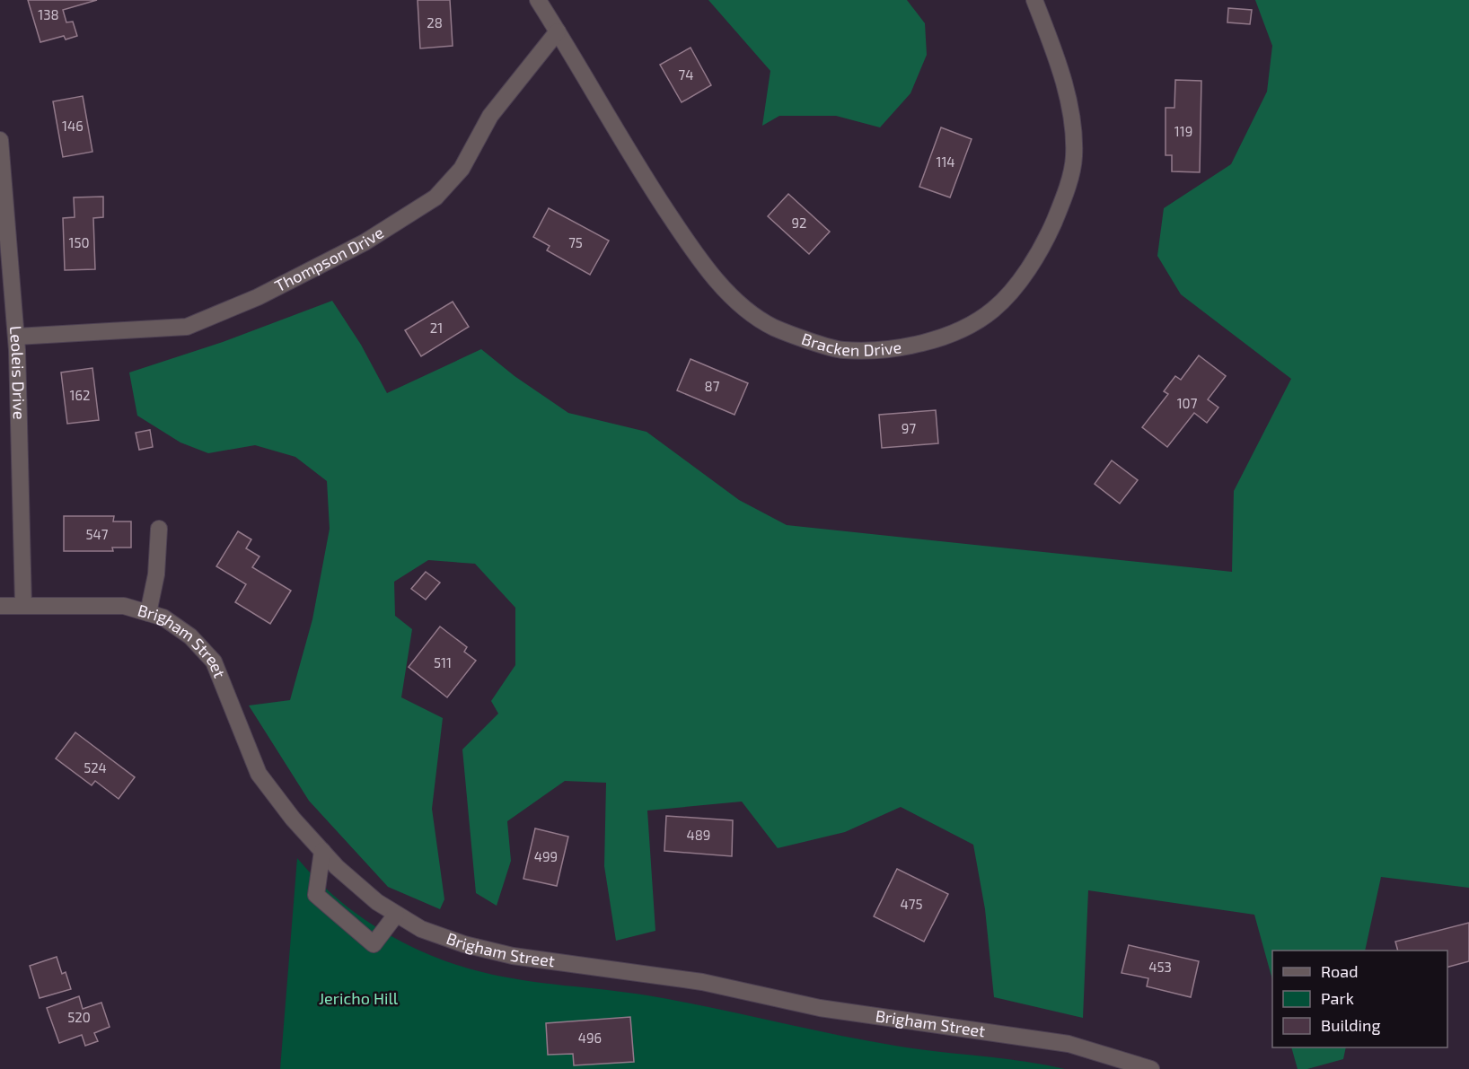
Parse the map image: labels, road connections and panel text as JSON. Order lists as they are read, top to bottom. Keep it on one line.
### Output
{"streets":{"street":["Thompson Drive","Bracken Drive","Leoleis Drive","Brigham Street"]},"crossings":[["Thompson Drive","Bracken Drive"],["Thompson Drive","Leoleis Drive"],["Leoleis Drive","Brigham Street"]],"parks":["Jericho Hill"],"house_numbers":["138","28","74","146","119","114","92","150","75","21","87","162","107","97","547","511","524","489","499","475","453","520","496"],"legend":["Road","Park","Building"]}
